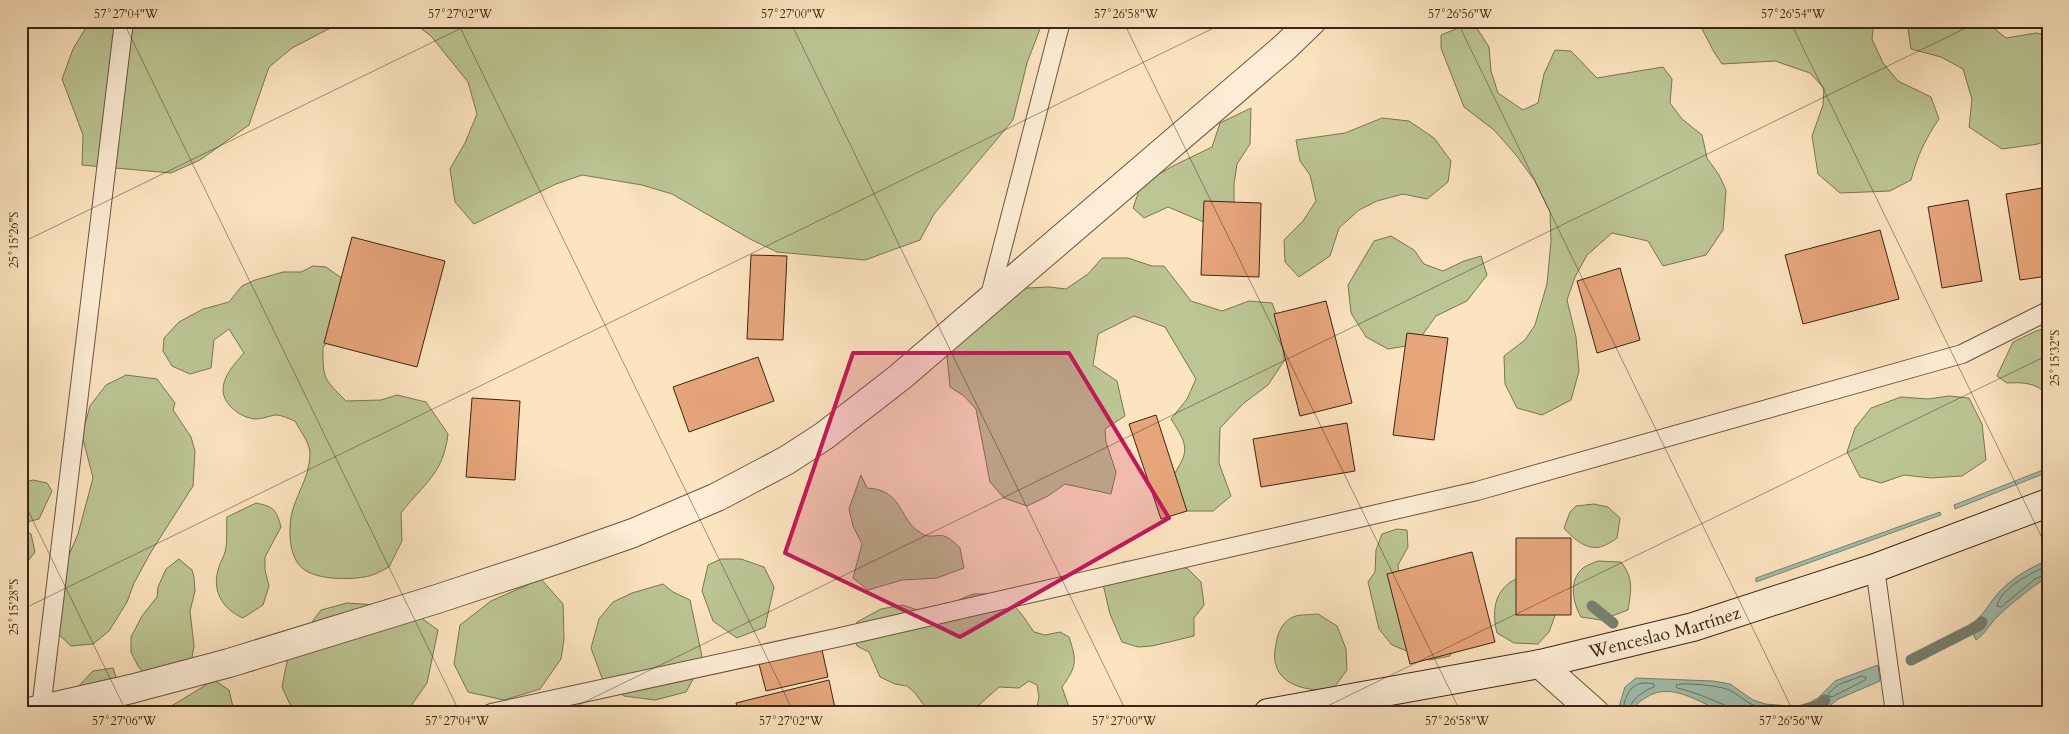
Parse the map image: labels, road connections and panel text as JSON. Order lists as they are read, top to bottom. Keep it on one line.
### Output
{"streets":{"street":["Wenceslao Martínez"]},"coordinates":["57°27'04\"W","57°27'02\"W","57°27'00\"W","57°26'58\"W","57°26'56\"W","57°26'54\"W","25°15'26\"S","25°15'32\"S","25°15'28\"S","57°27'06\"W"]}
